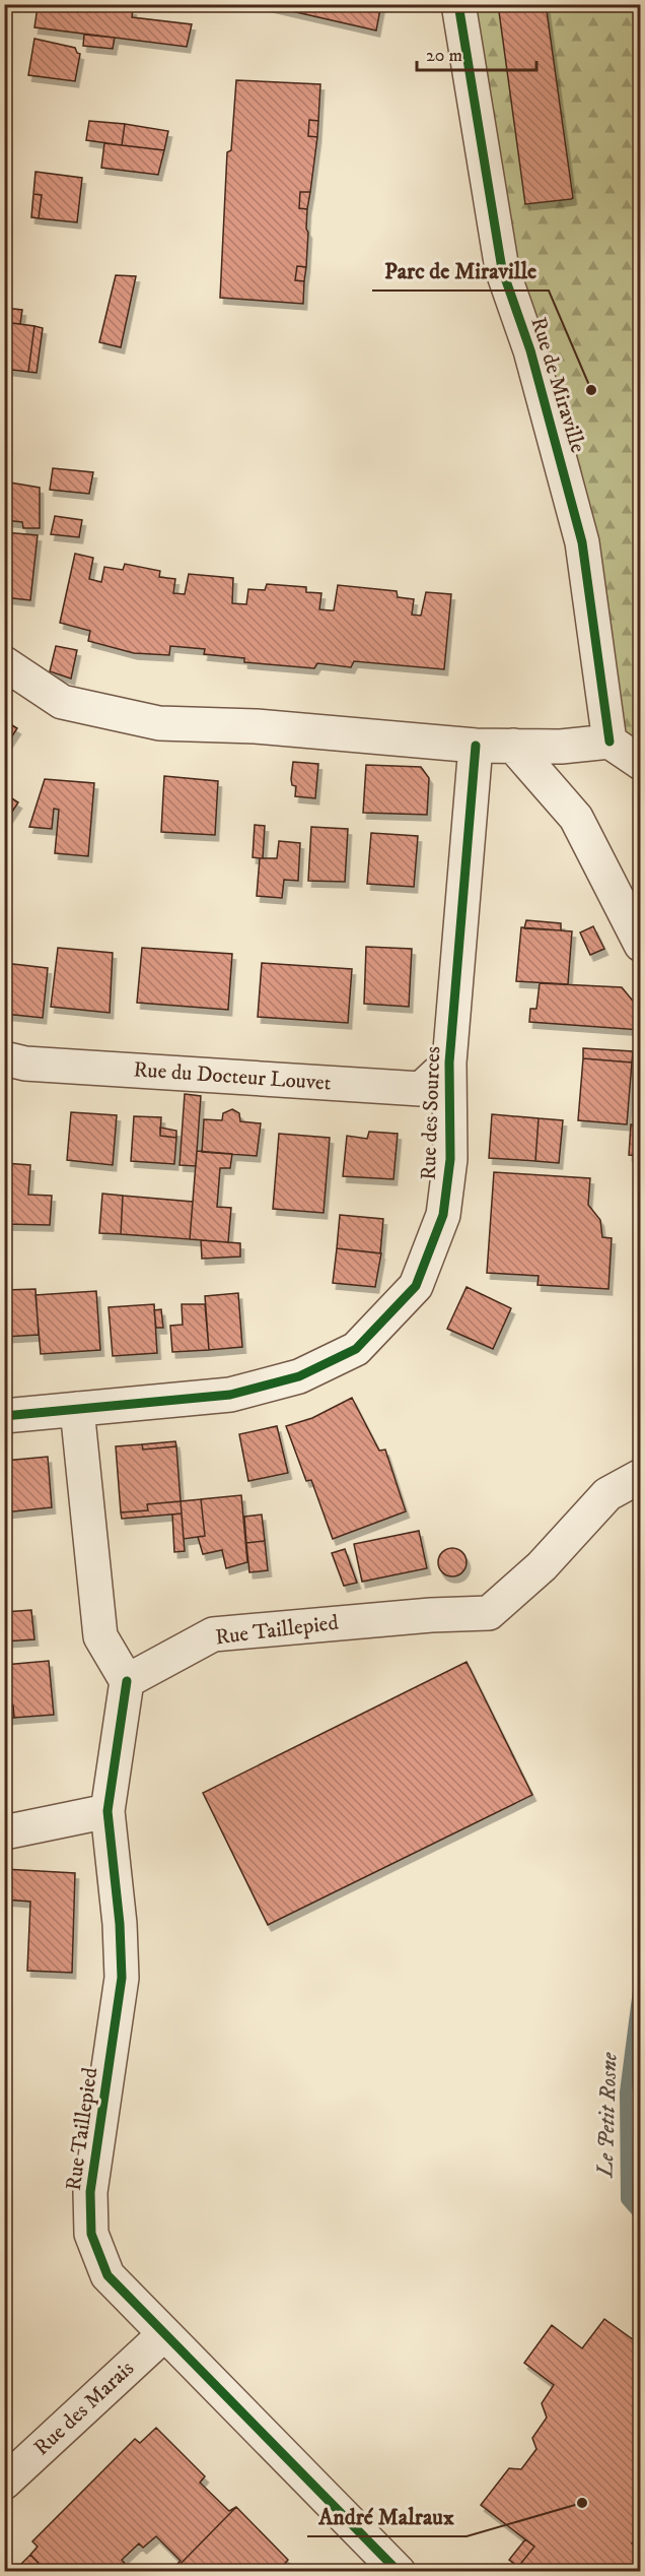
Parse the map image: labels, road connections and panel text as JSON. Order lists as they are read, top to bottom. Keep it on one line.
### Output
{"streets":{"street":["Rue de Miraville","Rue du Docteur Louvet","Rue des Sources","Rue Taillepied","Rue des Marais"]},"crossings":[["Rue du Docteur Louvet","Rue des Sources"],["Rue Taillepied","Rue des Marais"]],"water":["Le Petit Rosne"],"places":["Parc de Miraville","André Malraux"],"scale_bar":"20 m"}
